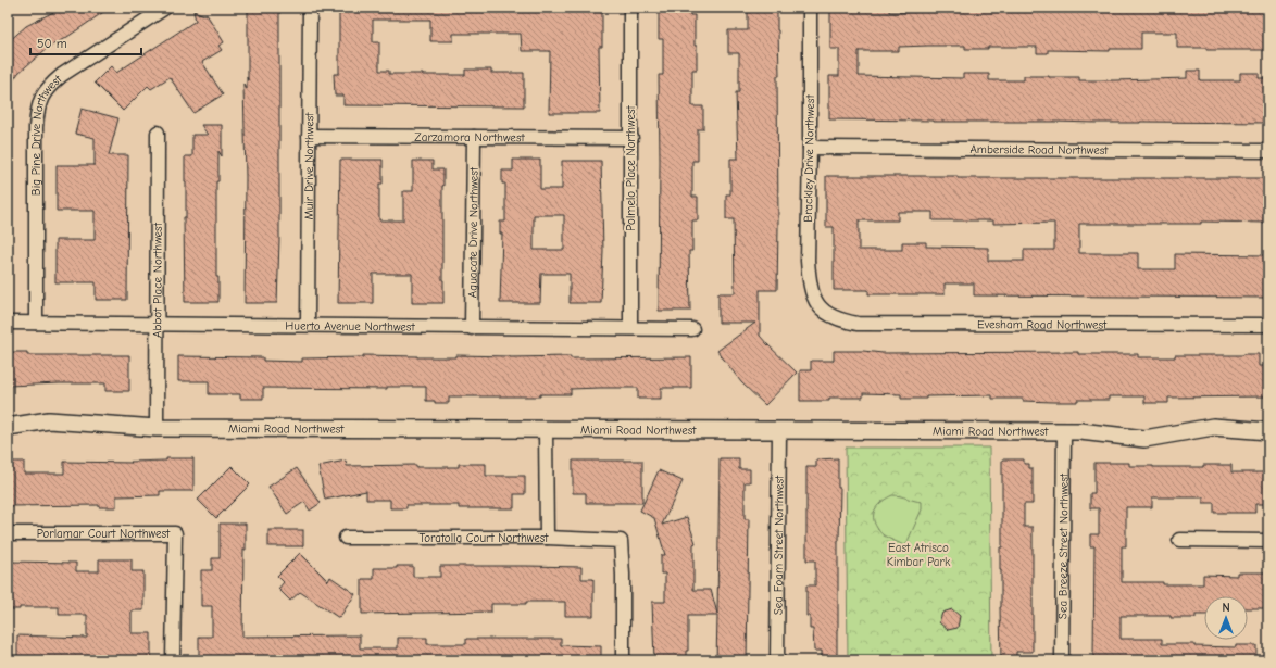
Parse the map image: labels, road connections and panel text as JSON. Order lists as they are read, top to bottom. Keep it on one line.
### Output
{"streets":{"street":["Zarzamora Northwest","Big Pine Drive Northwest","Amberside Road Northwest","Brackley Drive Northwest","Muir Drive Northwest","Polmelo Place Northwest","Aguacate Drive Northwest","Abbot Place Northwest","Evesham Road Northwest","Huerto Avenue Northwest","Miami Road Northwest","Porlamar Court Northwest","Toratolla Court Northwest","Sea Foam Street Northwest","Sea Breeze Street Northwest"]},"crossings":[["Zarzamora Northwest","Muir Drive Northwest"],["Zarzamora Northwest","Polmelo Place Northwest"],["Zarzamora Northwest","Aguacate Drive Northwest"],["Big Pine Drive Northwest","Huerto Avenue Northwest"],["Amberside Road Northwest","Brackley Drive Northwest"],["Brackley Drive Northwest","Evesham Road Northwest"],["Muir Drive Northwest","Huerto Avenue Northwest"],["Polmelo Place Northwest","Huerto Avenue Northwest"],["Aguacate Drive Northwest","Huerto Avenue Northwest"],["Abbot Place Northwest","Huerto Avenue Northwest"],["Abbot Place Northwest","Miami Road Northwest"],["Miami Road Northwest","Sea Foam Street Northwest"],["Miami Road Northwest","Sea Breeze Street Northwest"]],"parks":["East Atrisco Kimbar Park"],"scale_bar":"50 m","north":"top"}
